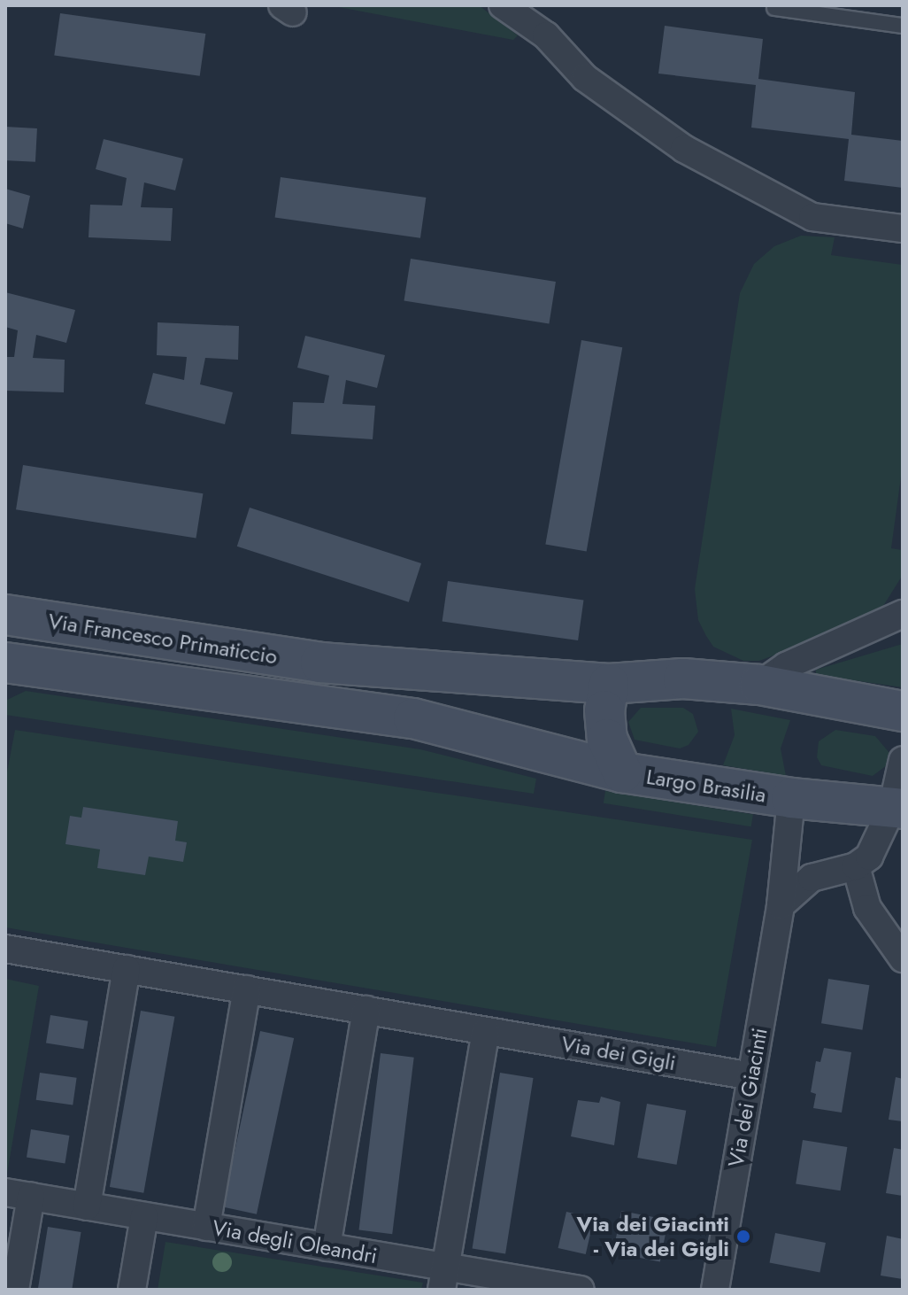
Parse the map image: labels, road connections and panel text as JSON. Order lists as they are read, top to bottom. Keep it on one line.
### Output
{"streets":{"street":["Via Francesco Primaticcio","Largo Brasilia","Via dei Gigli","Via dei Giacinti","Via degli Oleandri"]},"crossings":[["Via Francesco Primaticcio","Largo Brasilia"],["Largo Brasilia","Via dei Giacinti"],["Via dei Gigli","Via dei Giacinti"]],"places":["Via dei Giacinti - Via dei Gigli"]}
